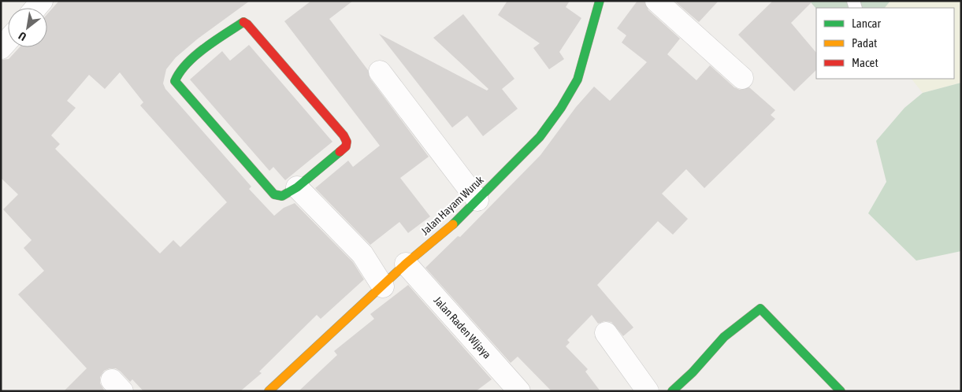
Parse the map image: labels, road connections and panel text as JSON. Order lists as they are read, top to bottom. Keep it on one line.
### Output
{"streets":{"street":["Jalan Hayam Wuruk","Jalan Raden Wijaya"]},"crossings":[["Jalan Hayam Wuruk","Jalan Raden Wijaya"]],"legend":["Lancar","Padat","Macet"],"north":"bottom left"}
